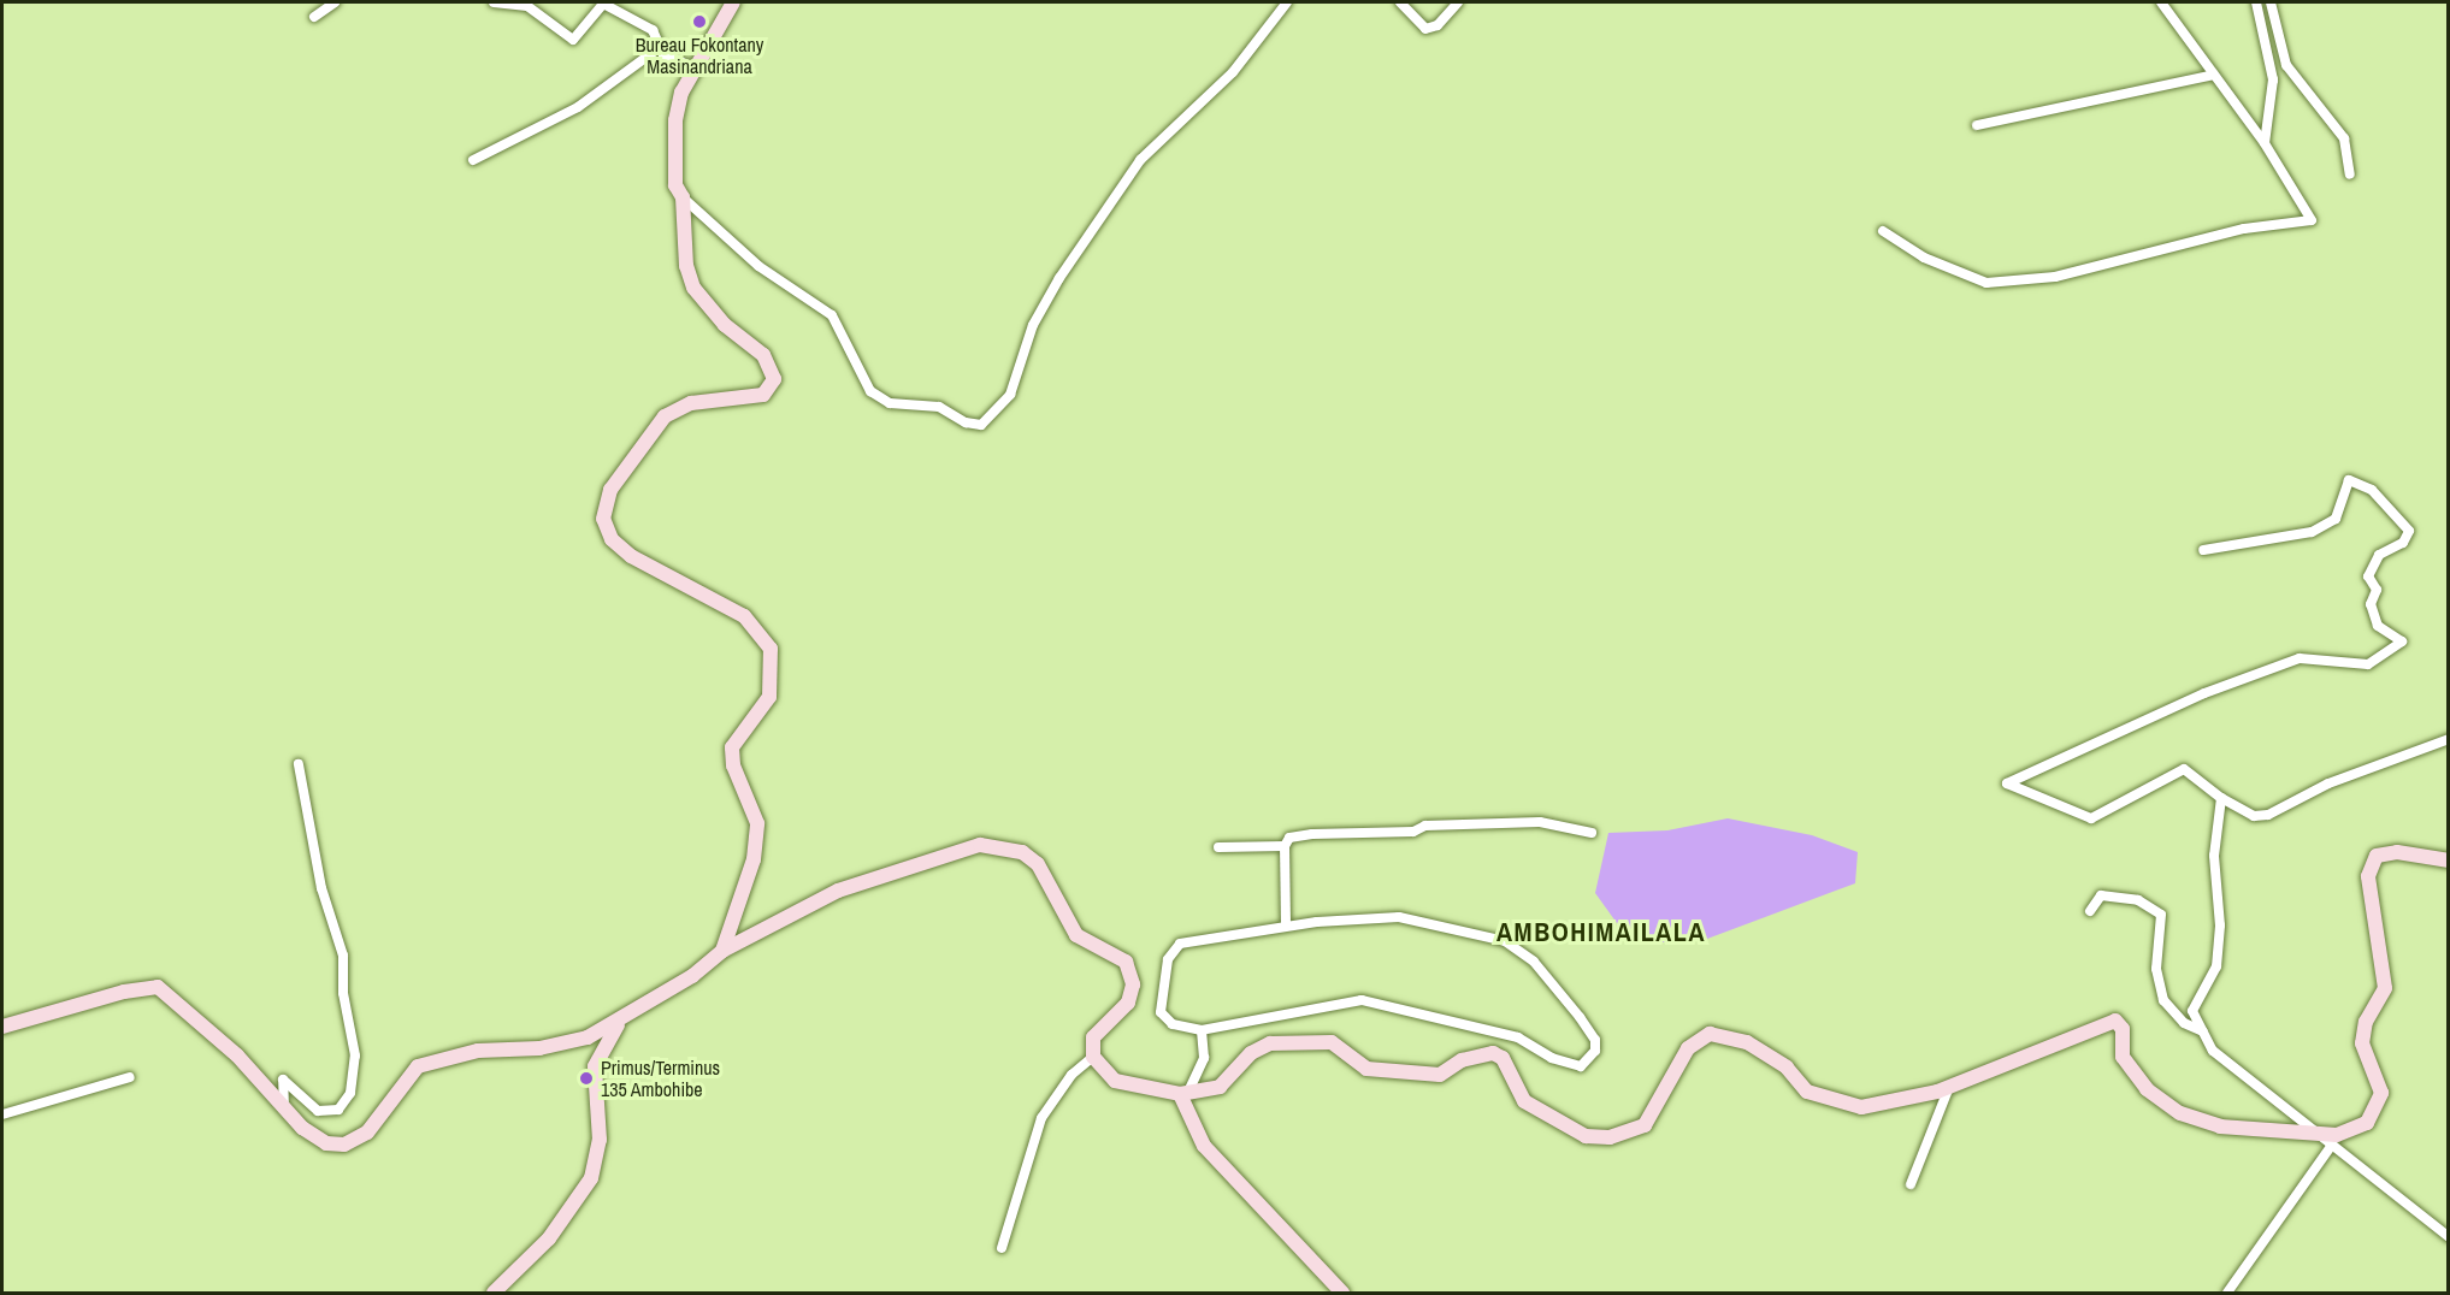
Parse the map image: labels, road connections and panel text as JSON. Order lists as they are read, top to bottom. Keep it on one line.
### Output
{"districts":["AMBOHIMAILALA"],"places":["Bureau Fokontany Masinandriana","Primus/Terminus 135 Ambohibe"]}
